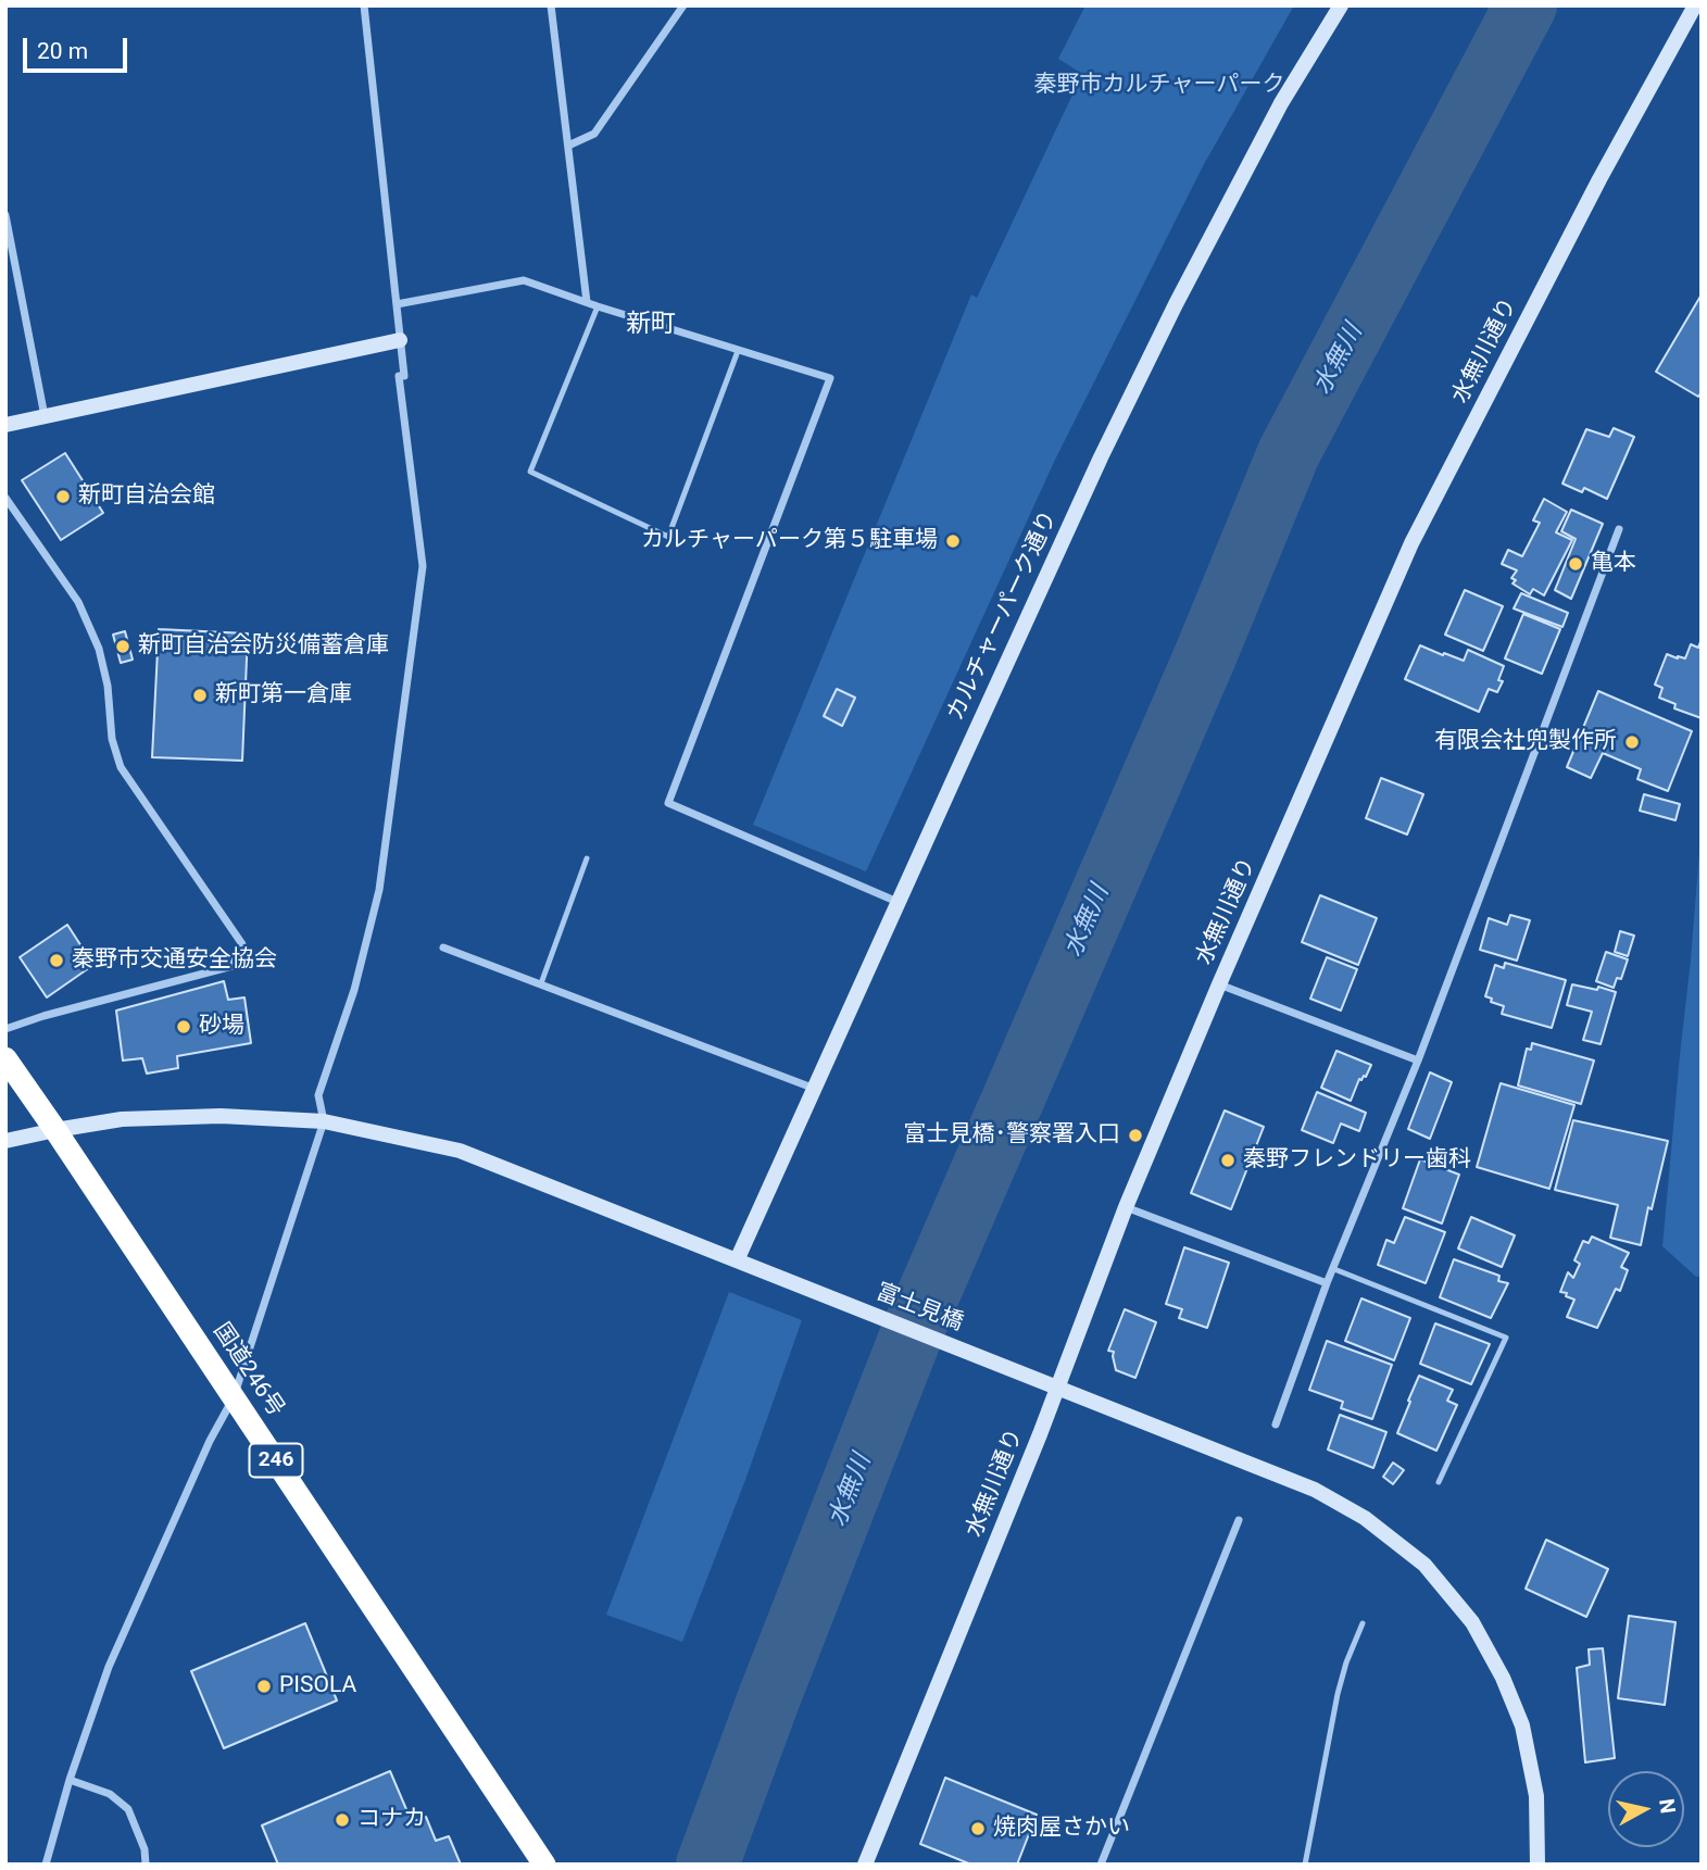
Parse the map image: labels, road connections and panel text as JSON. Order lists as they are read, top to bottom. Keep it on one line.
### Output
{"streets":{"highway":["国道246号","246"],"street":["水無川通り","カルチャーパーク通り","富士見橋"]},"crossings":[["水無川通り","富士見橋"],["カルチャーパーク通り","富士見橋"],["富士見橋","国道246号"]],"districts":["新町"],"water":["水無川"],"parks":["秦野市カルチャーパーク"],"places":["新町自治会館","カルチャーパーク第５駐車場","亀本","新町自治会防災備蓄倉庫","新町第一倉庫","有限会社兜製作所","秦野市交通安全協会","砂場","富士見橋･警察署入口","秦野フレンドリー歯科","PISOLA","コナカ","焼肉屋さかい"],"scale_bar":"20 m","north":"right"}
